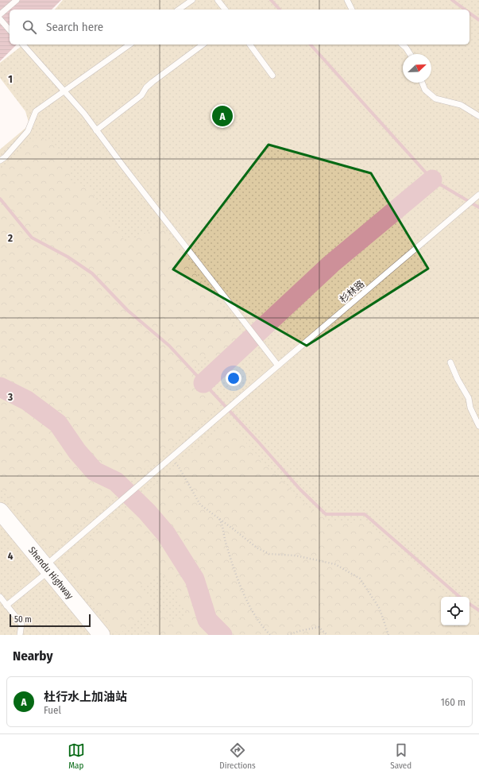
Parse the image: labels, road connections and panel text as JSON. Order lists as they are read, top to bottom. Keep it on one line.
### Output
{"streets":{"street":["Shendu Highway"],"lane":["杉林路"]},"crossings":[["杉林路","Shendu Highway"]],"scale_bar":"50 m","north":"top right","page":{"search":"Search here","pins":"A","scale":"50 m","heading":"Nearby","list":[{"mark":"A","name":"杜行水上加油站","note":"Fuel","value":"160 m"}],"nav":["Map","Directions","Saved"]},"grid":{"rows":["1","2","3","4"]}}
